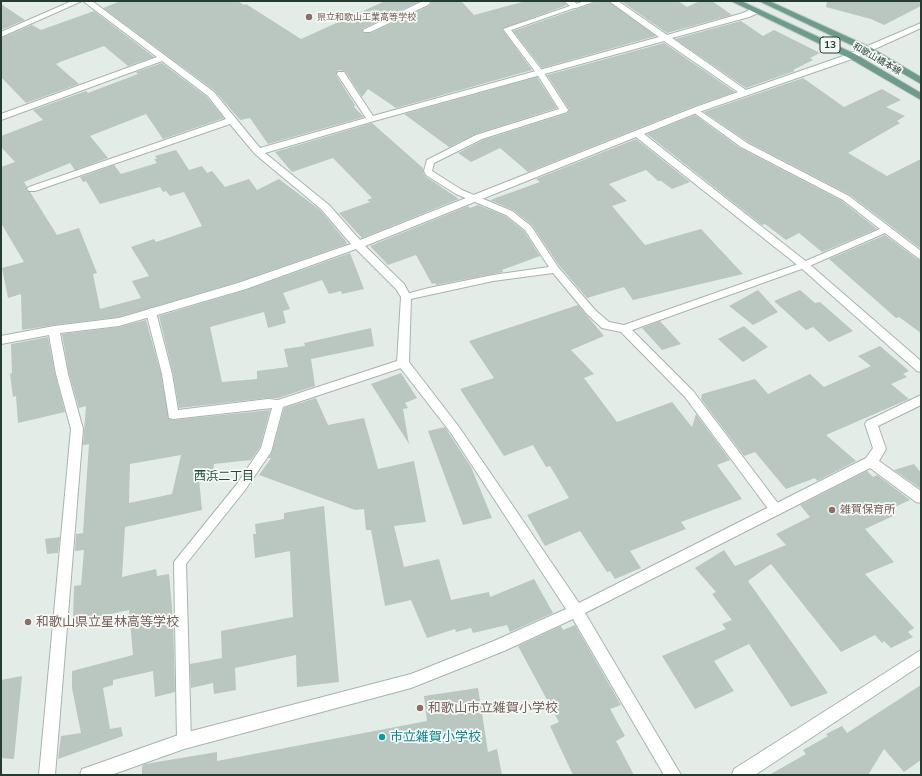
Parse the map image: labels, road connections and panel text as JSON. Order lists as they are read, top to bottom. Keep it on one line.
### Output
{"streets":{"main road":["13","和歌山橋本線"]},"districts":["西浜二丁目"],"places":["県立和歌山工業高等学校","雑賀保育所","和歌山県立星林高等学校","和歌山市立雑賀小学校","市立雑賀小学校"]}
